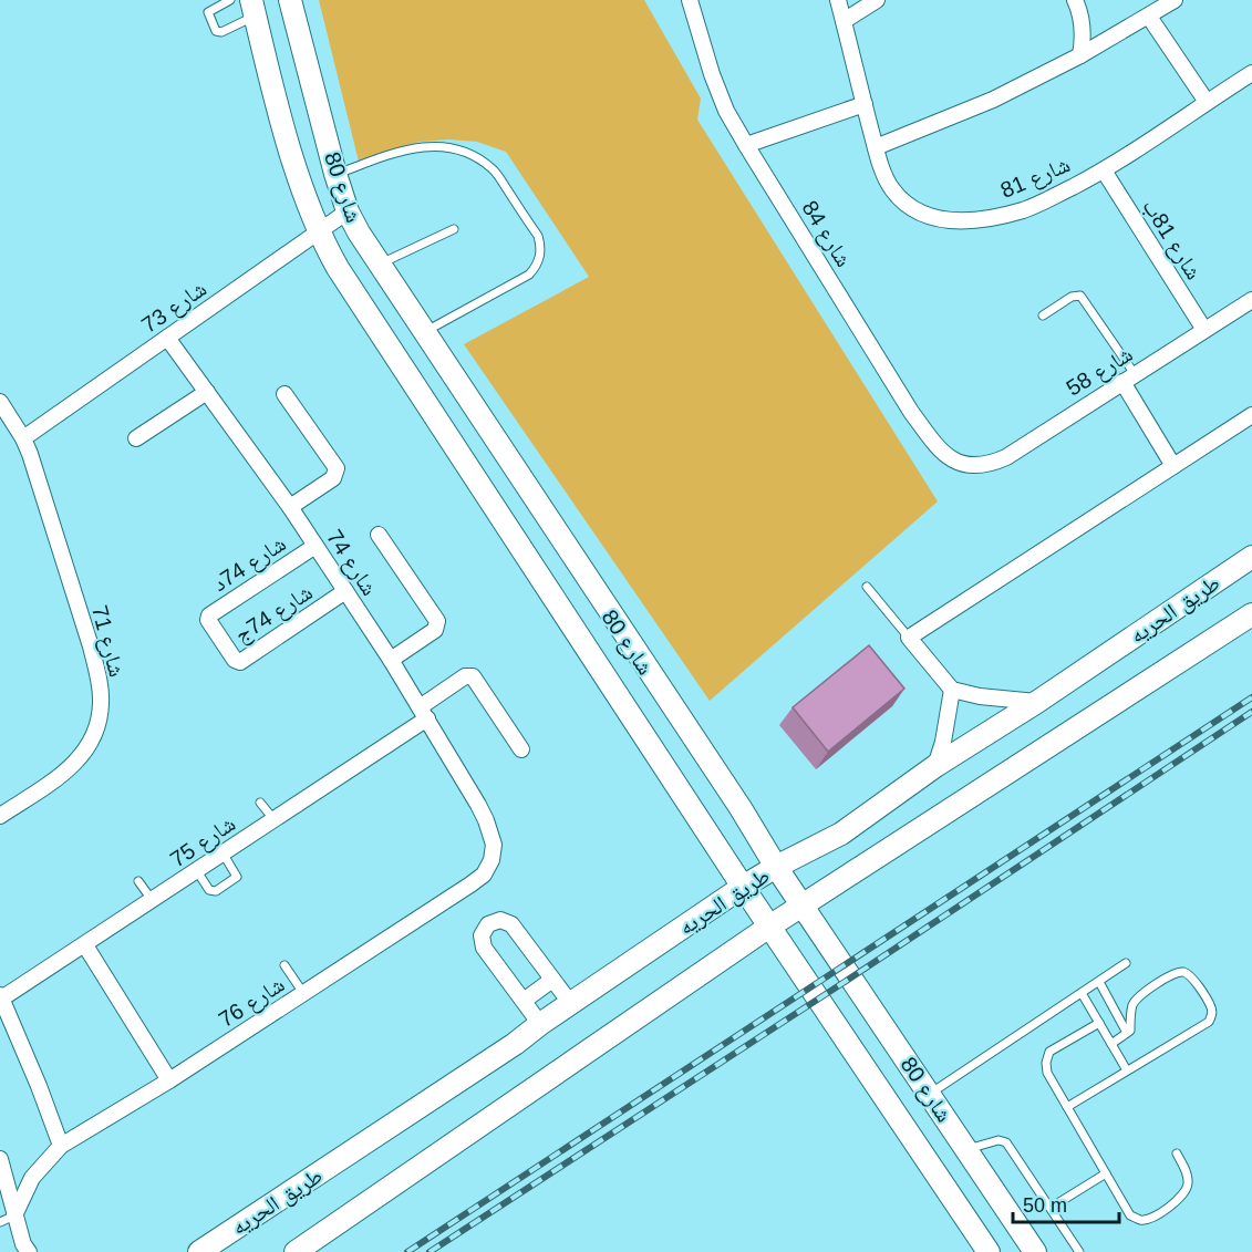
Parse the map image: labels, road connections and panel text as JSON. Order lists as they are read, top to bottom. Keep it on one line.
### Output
{"streets":{"street":["شارع 81","شارع 80","شارع 84","شارع 81ب","شارع 73","شارع 58","شارع 74","شارع 74د","طريق الحريه","شارع 74ج","شارع 71","شارع 75","شارع 76"]},"crossings":[["شارع 81","شارع 81ب"],["شارع 80","شارع 73"],["شارع 80","طريق الحريه"],["شارع 84","شارع 58"],["شارع 81ب","شارع 58"],["شارع 73","شارع 74"],["شارع 73","شارع 71"],["شارع 74","شارع 74د"],["شارع 74","شارع 74ج"],["شارع 74","شارع 75"],["شارع 74","شارع 76"],["شارع 74د","شارع 74ج"]],"scale_bar":"50 m"}
